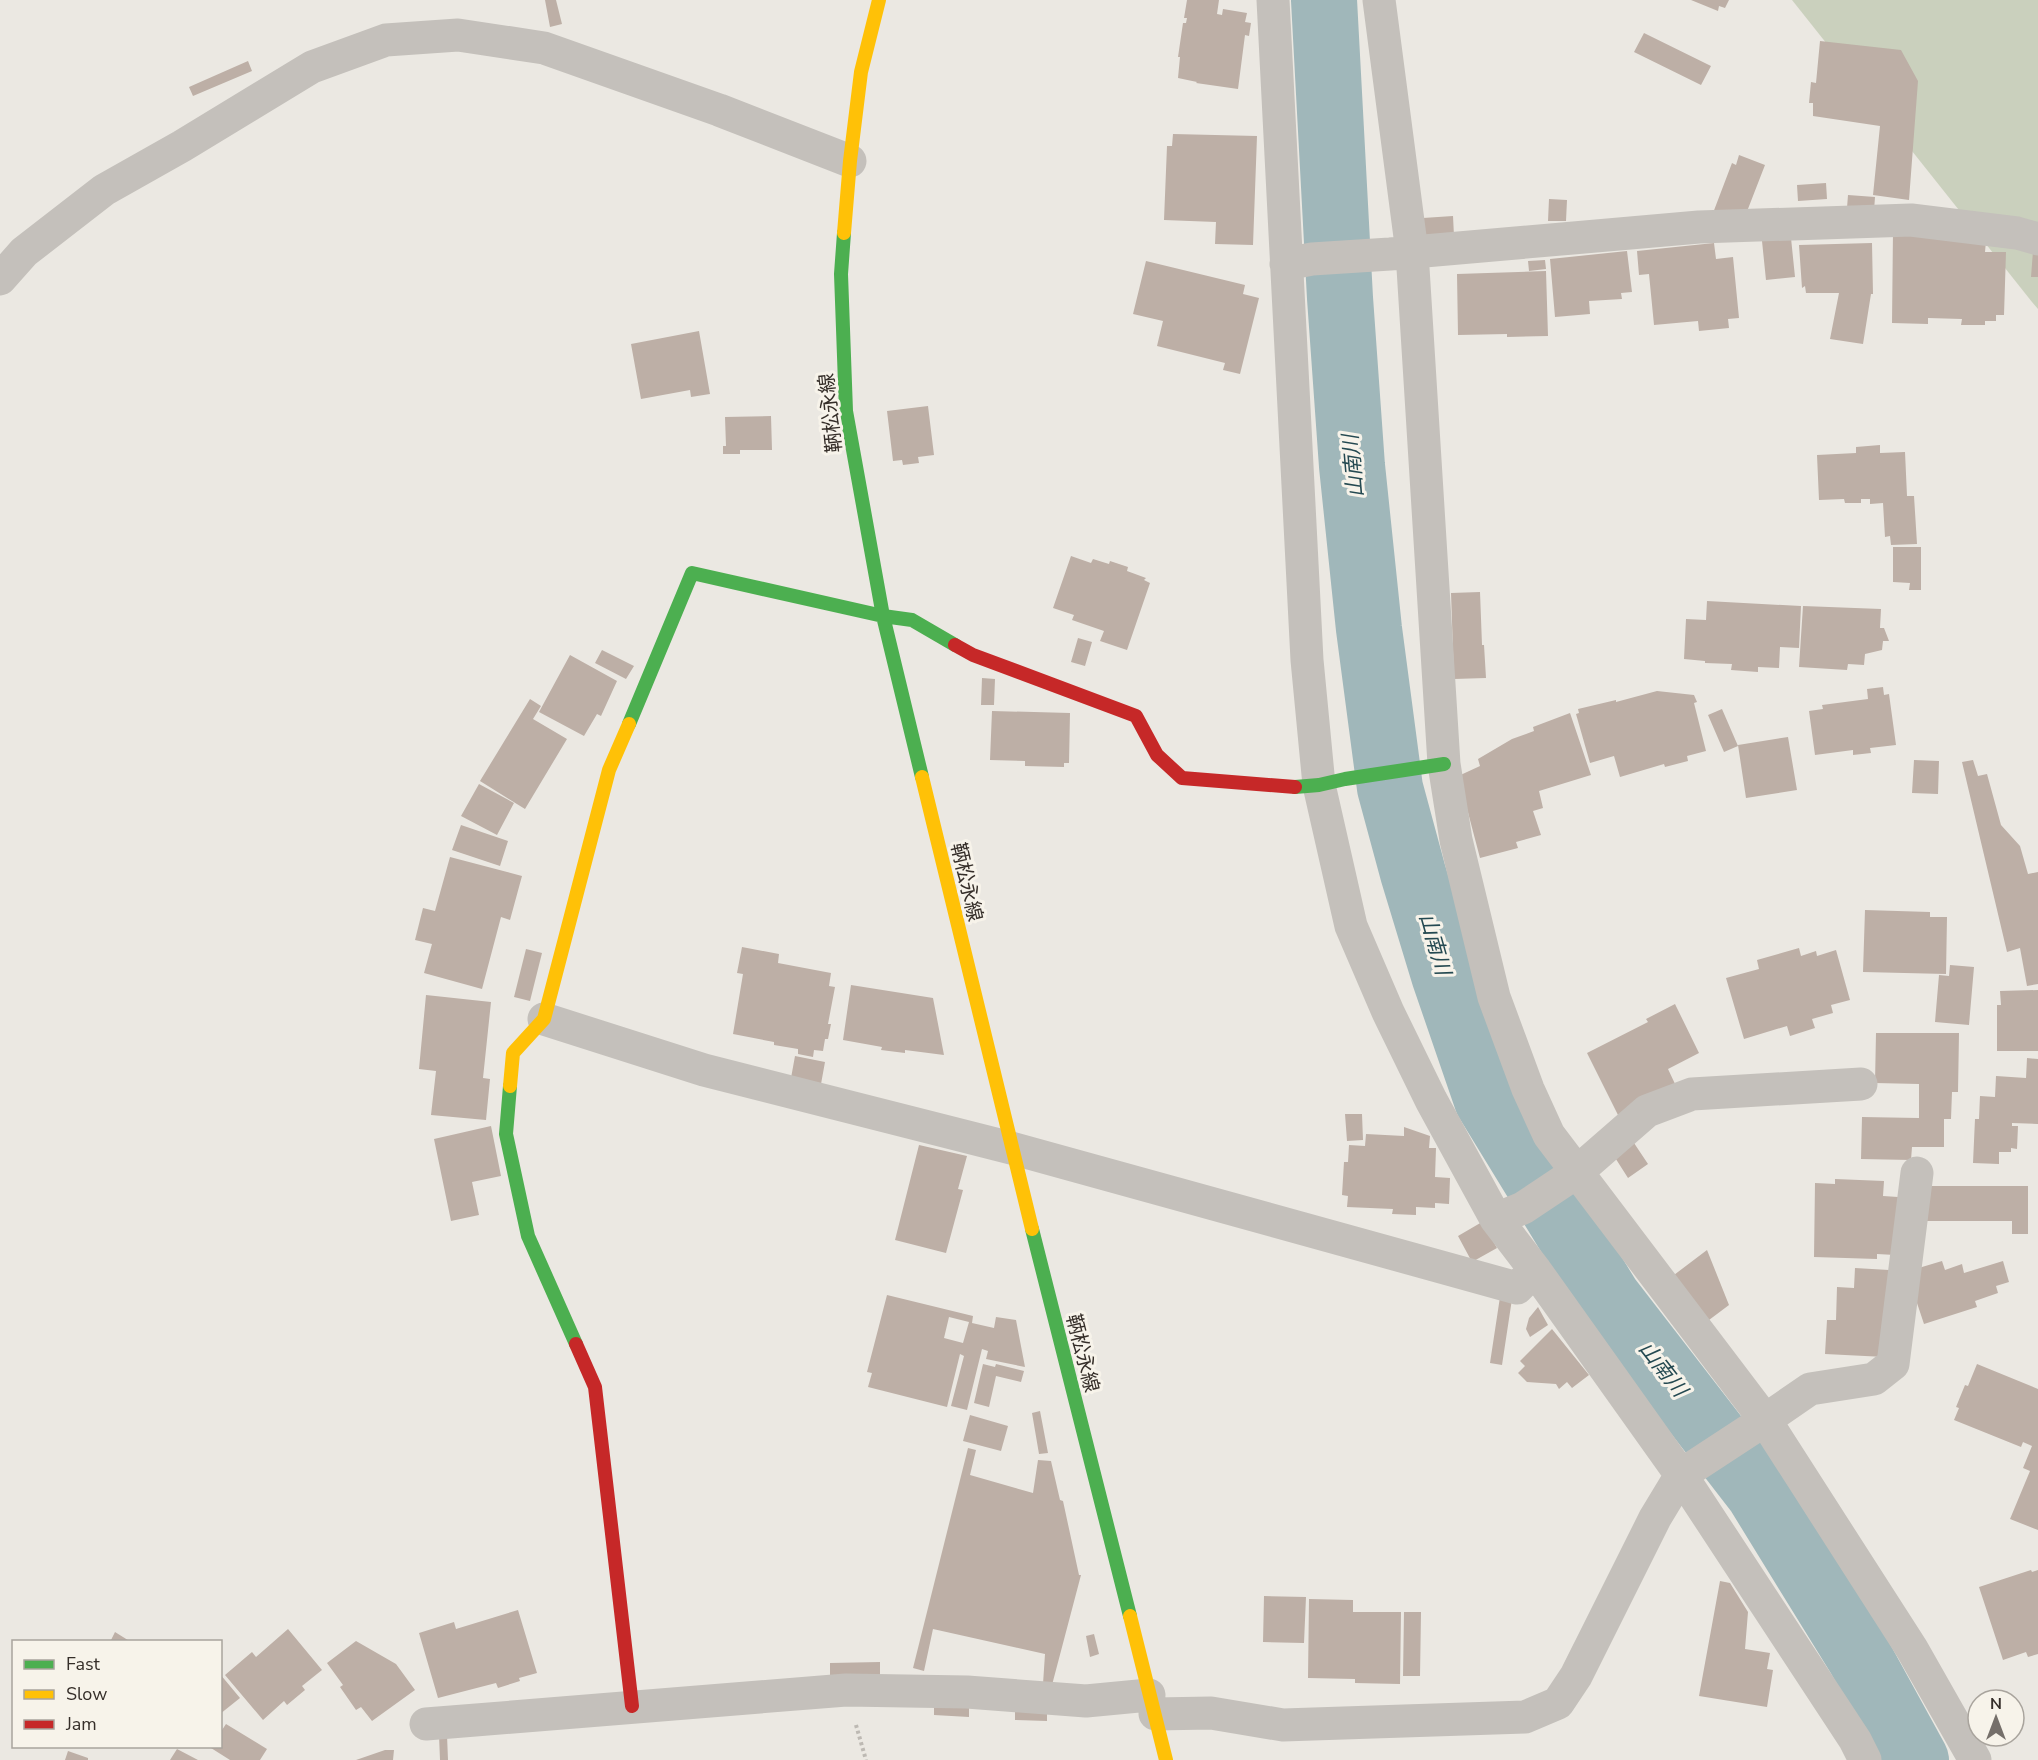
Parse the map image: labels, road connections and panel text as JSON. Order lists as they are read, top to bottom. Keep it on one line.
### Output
{"streets":{"street":["鞆松永線"]},"water":["山南川"],"legend":["Fast","Slow","Jam"],"north":"top"}
